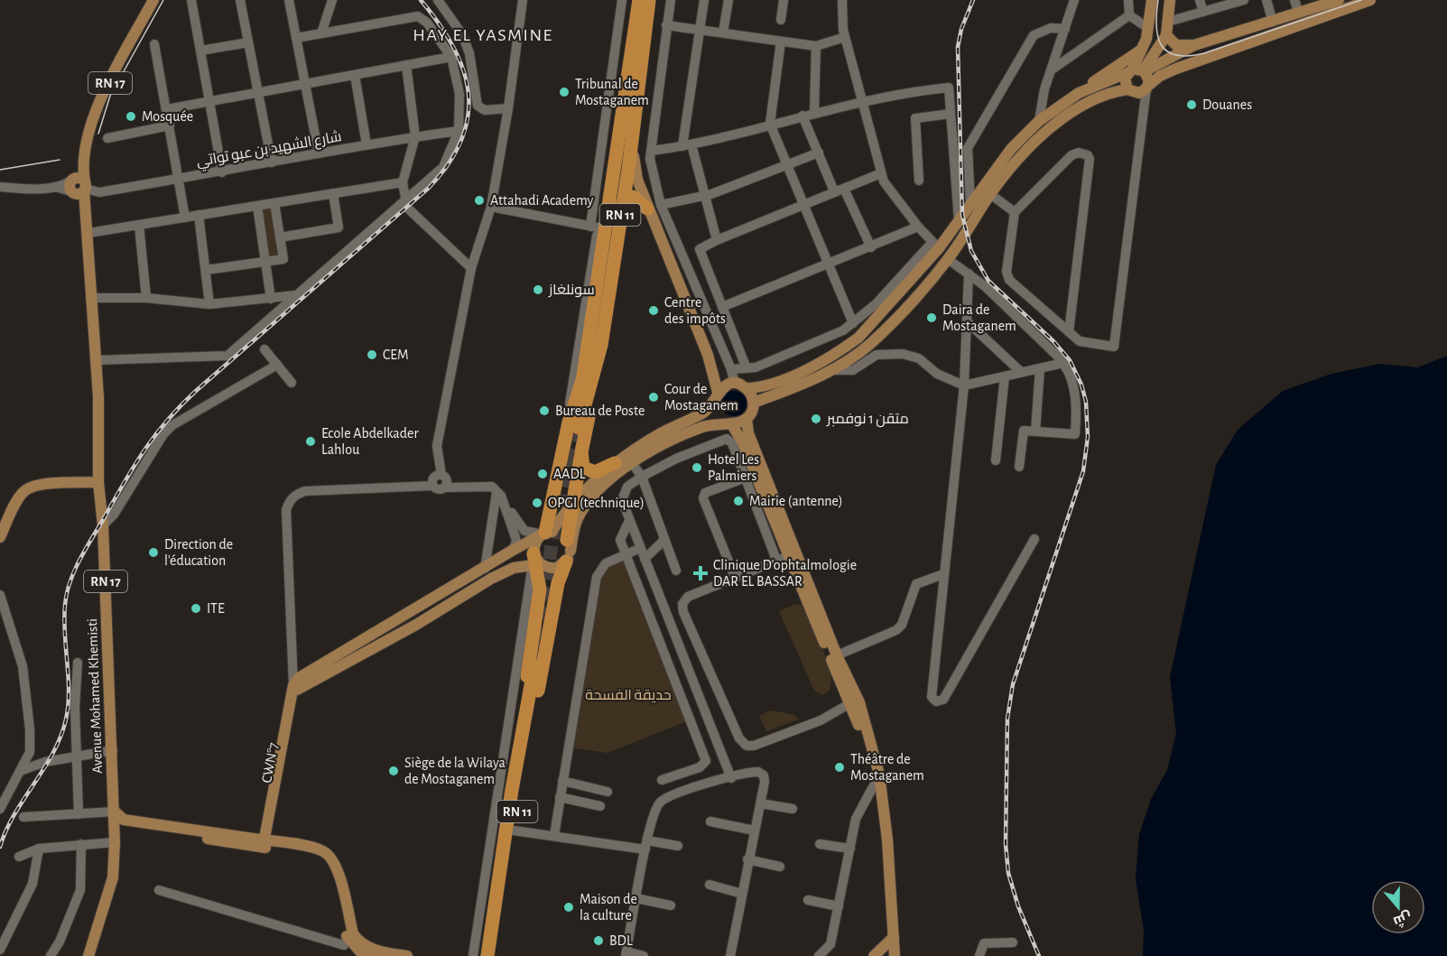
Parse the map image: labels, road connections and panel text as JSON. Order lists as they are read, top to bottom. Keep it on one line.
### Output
{"streets":{"highway":["RN 11"],"main road":["RN 17","Avenue Mohamed Khemisti","CWN°7"],"street":["شارع الشهيد بن عبو تواتي"]},"crossings":[["RN 17","شارع الشهيد بن عبو تواتي"],["RN 17","Avenue Mohamed Khemisti"],["شارع الشهيد بن عبو تواتي","Avenue Mohamed Khemisti"]],"districts":["HAY EL YASMINE"],"parks":["حديقة الفسحة"],"places":{"other":["Tribunal de Mostaganem","Douanes","Mosquée","Attahadi Academy","سونلغاز","Centre des impôts","Daira de Mostaganem","CEM","Cour de Mostaganem","Bureau de Poste","متقن 1 نوفمبر","Ecole Abdelkader Lahlou","Hotel Les Palmiers","AADL","Mairie (antenne)","OPGI (technique)","Direction de l'éducation","ITE","Théâtre de Mostaganem","Siège de la Wilaya de Mostaganem","Maison de la culture","BDL"],"health":["Clinique D'ophtalmologie DAR EL BASSAR"]},"north":"bottom"}
